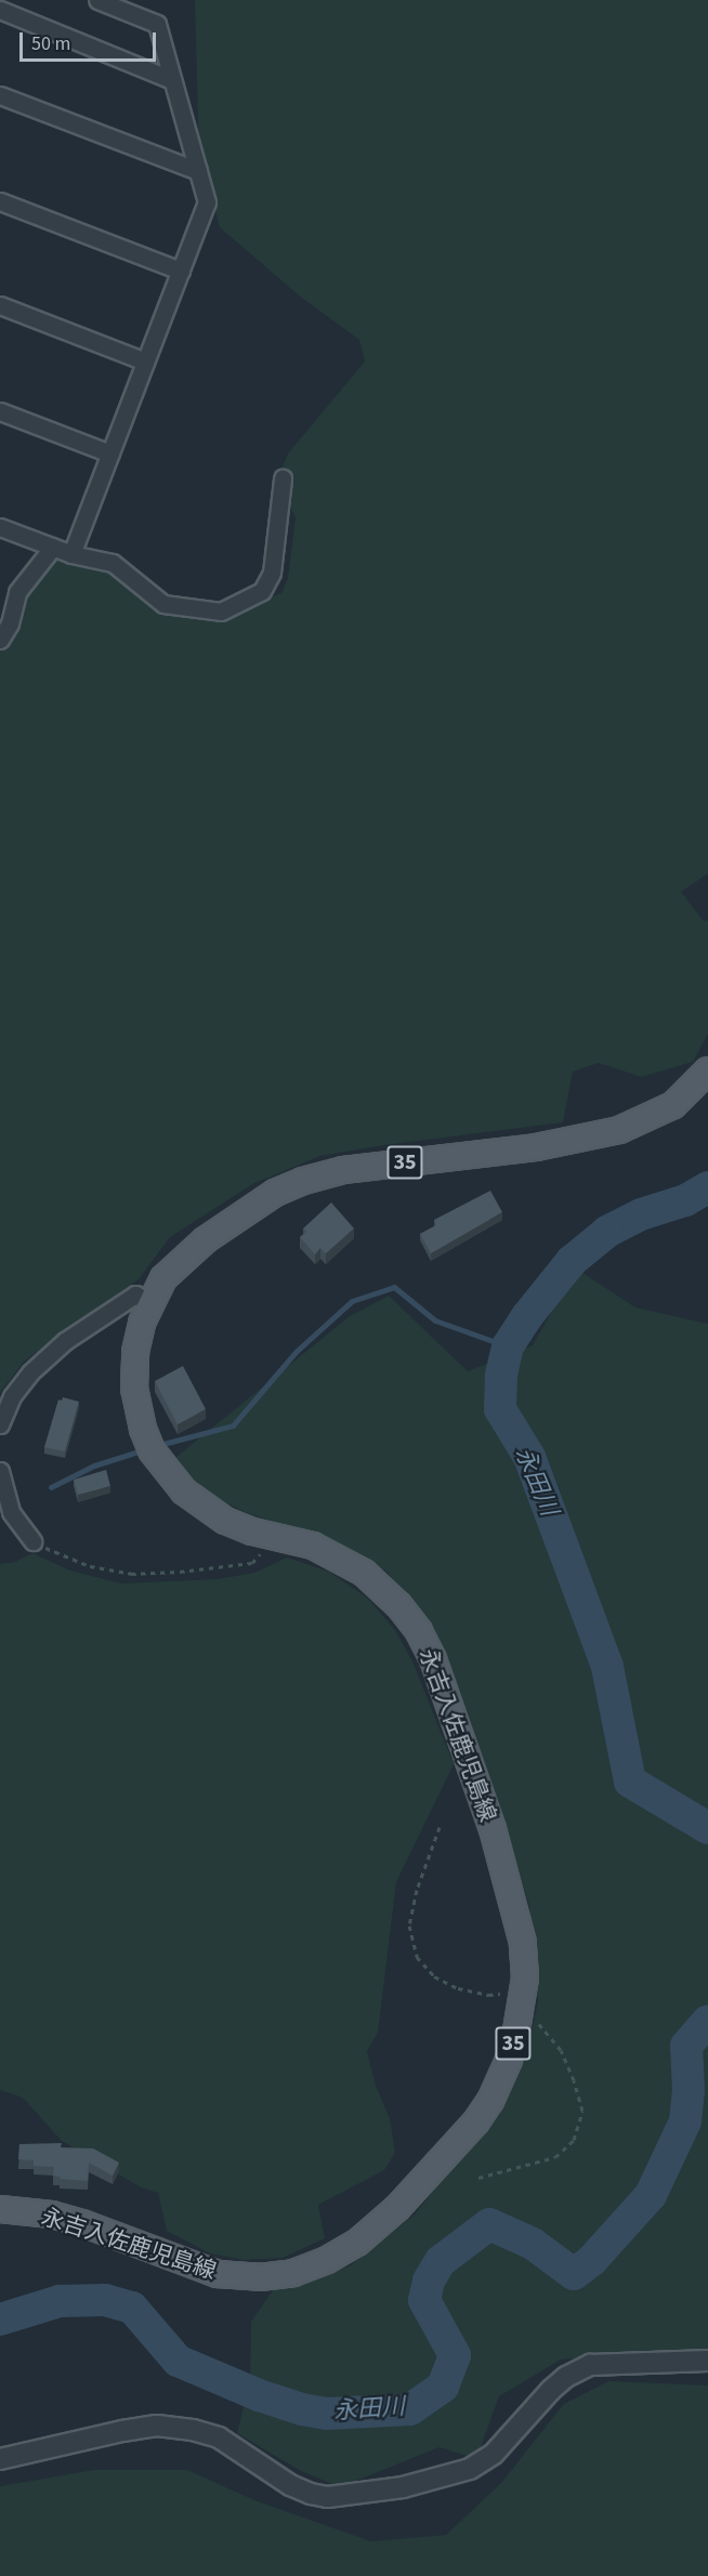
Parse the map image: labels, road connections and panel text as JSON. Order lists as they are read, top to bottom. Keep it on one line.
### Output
{"streets":{"main road":["35","永吉入佐鹿児島線"]},"water":["永田川"],"scale_bar":"50 m"}
